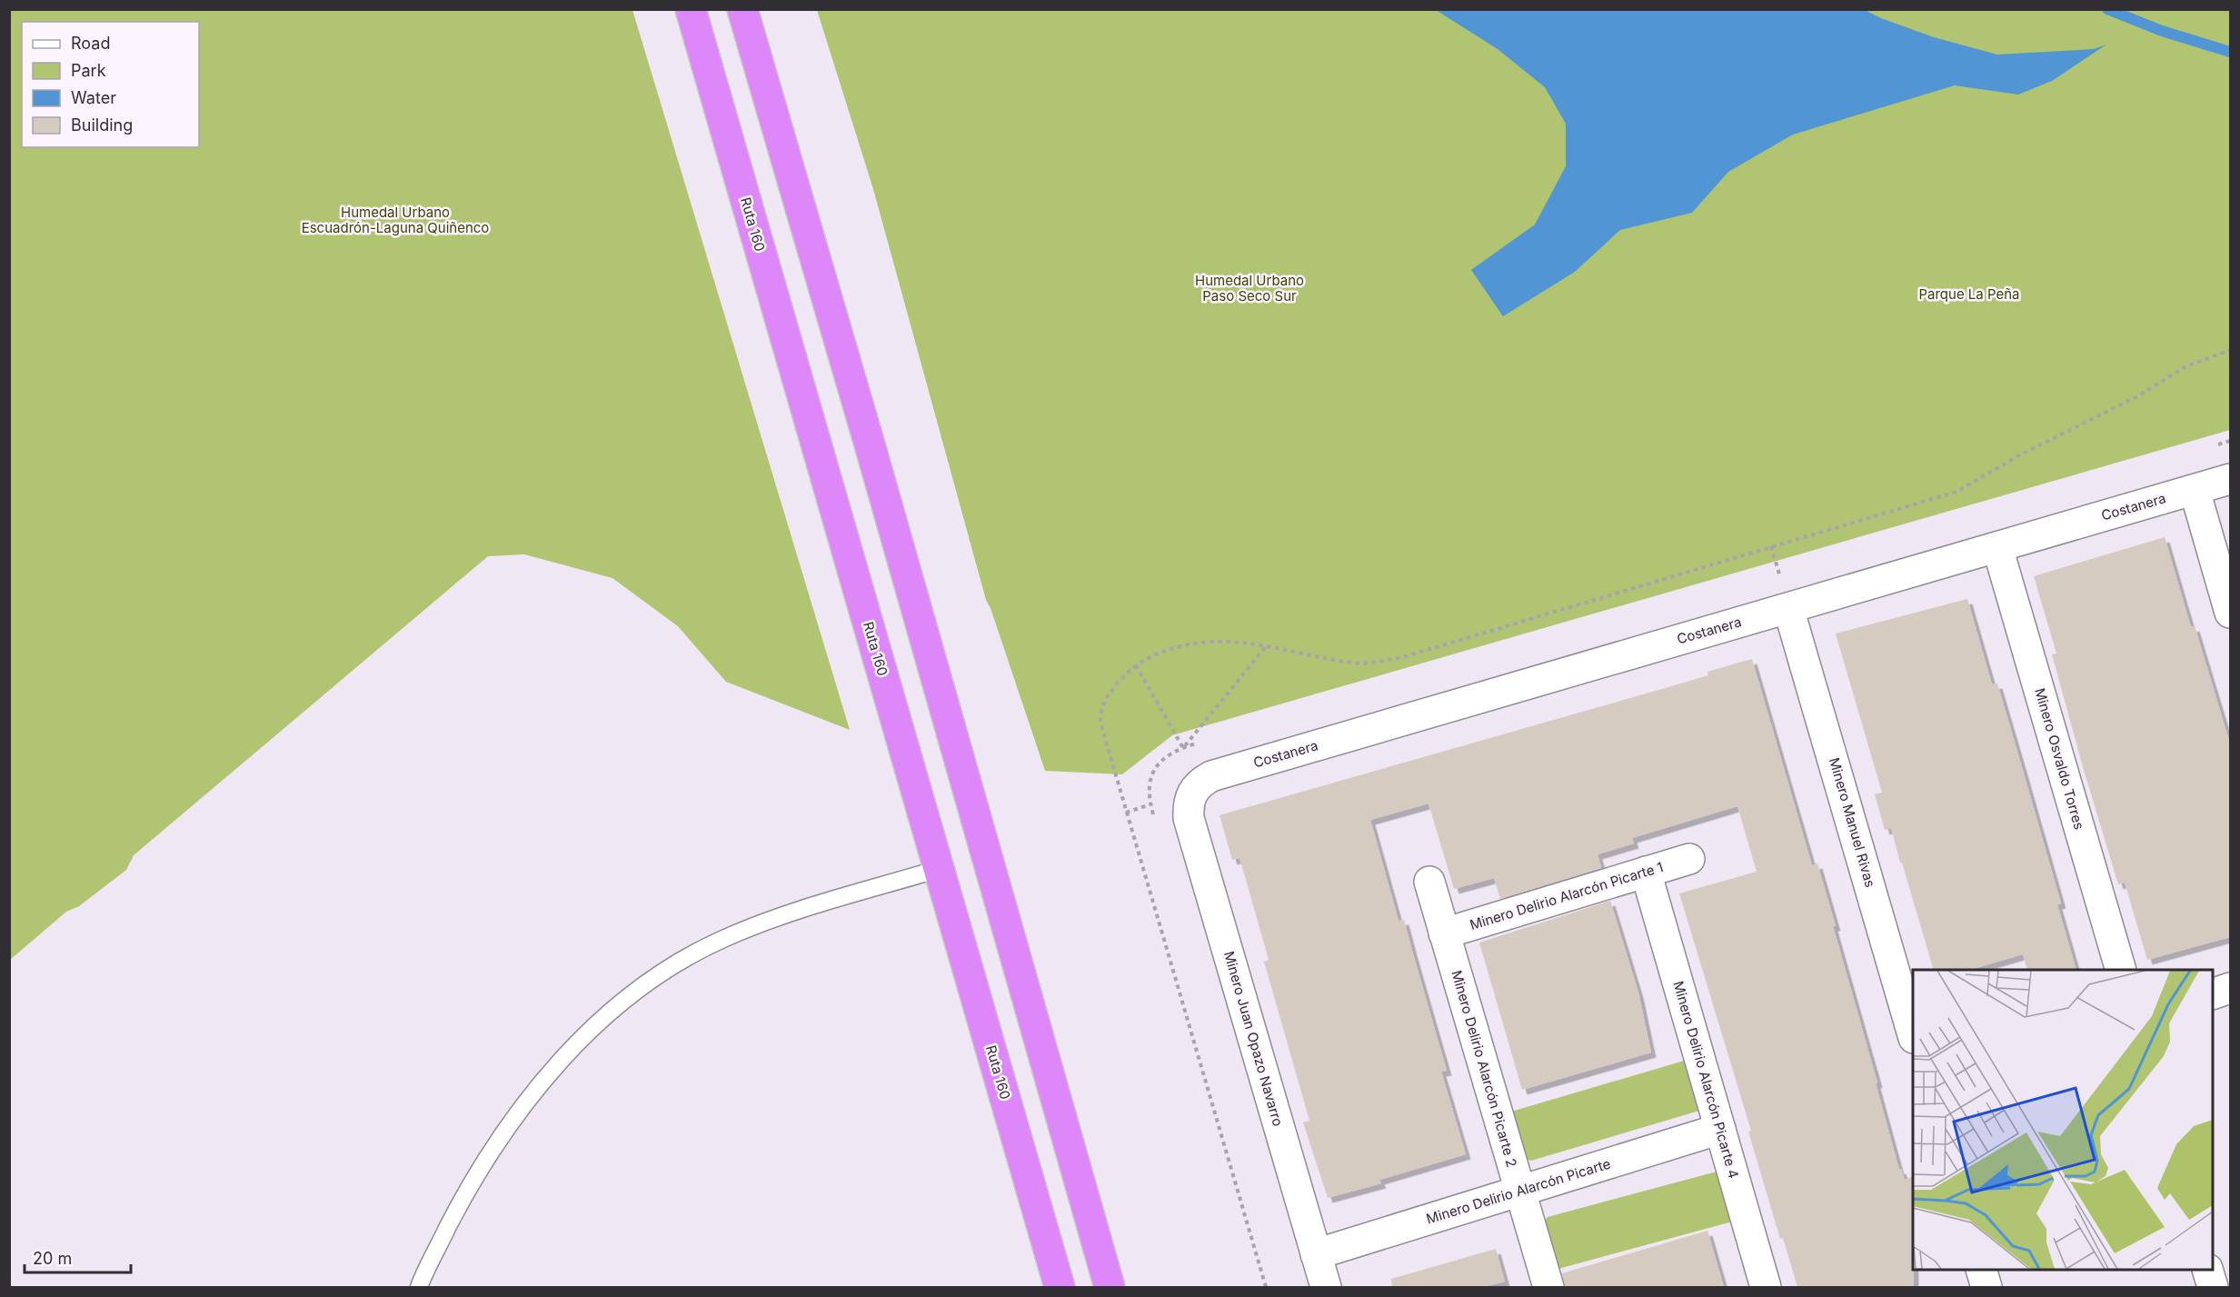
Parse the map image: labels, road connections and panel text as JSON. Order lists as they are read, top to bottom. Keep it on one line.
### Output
{"streets":{"highway":["Ruta 160"],"street":["Costanera","Minero Osvaldo Torres","Minero Manuel Rivas","Minero Delirio Alarcón Picarte 1","Minero Juan Opazo Navarro","Minero Delirio Alarcón Picarte 2","Minero Delirio Alarcón Picarte 4","Minero Delirio Alarcón Picarte"]},"crossings":[["Costanera","Minero Osvaldo Torres"],["Costanera","Minero Manuel Rivas"],["Costanera","Minero Juan Opazo Navarro"],["Minero Delirio Alarcón Picarte 1","Minero Delirio Alarcón Picarte 2"],["Minero Delirio Alarcón Picarte 1","Minero Delirio Alarcón Picarte 4"],["Minero Juan Opazo Navarro","Minero Delirio Alarcón Picarte"],["Minero Delirio Alarcón Picarte 2","Minero Delirio Alarcón Picarte"],["Minero Delirio Alarcón Picarte 4","Minero Delirio Alarcón Picarte"]],"parks":["Humedal Urbano Escuadrón-Laguna Quiñenco","Humedal Urbano Paso Seco Sur","Parque La Peña"],"legend":["Road","Park","Water","Building"],"scale_bar":"20 m"}
